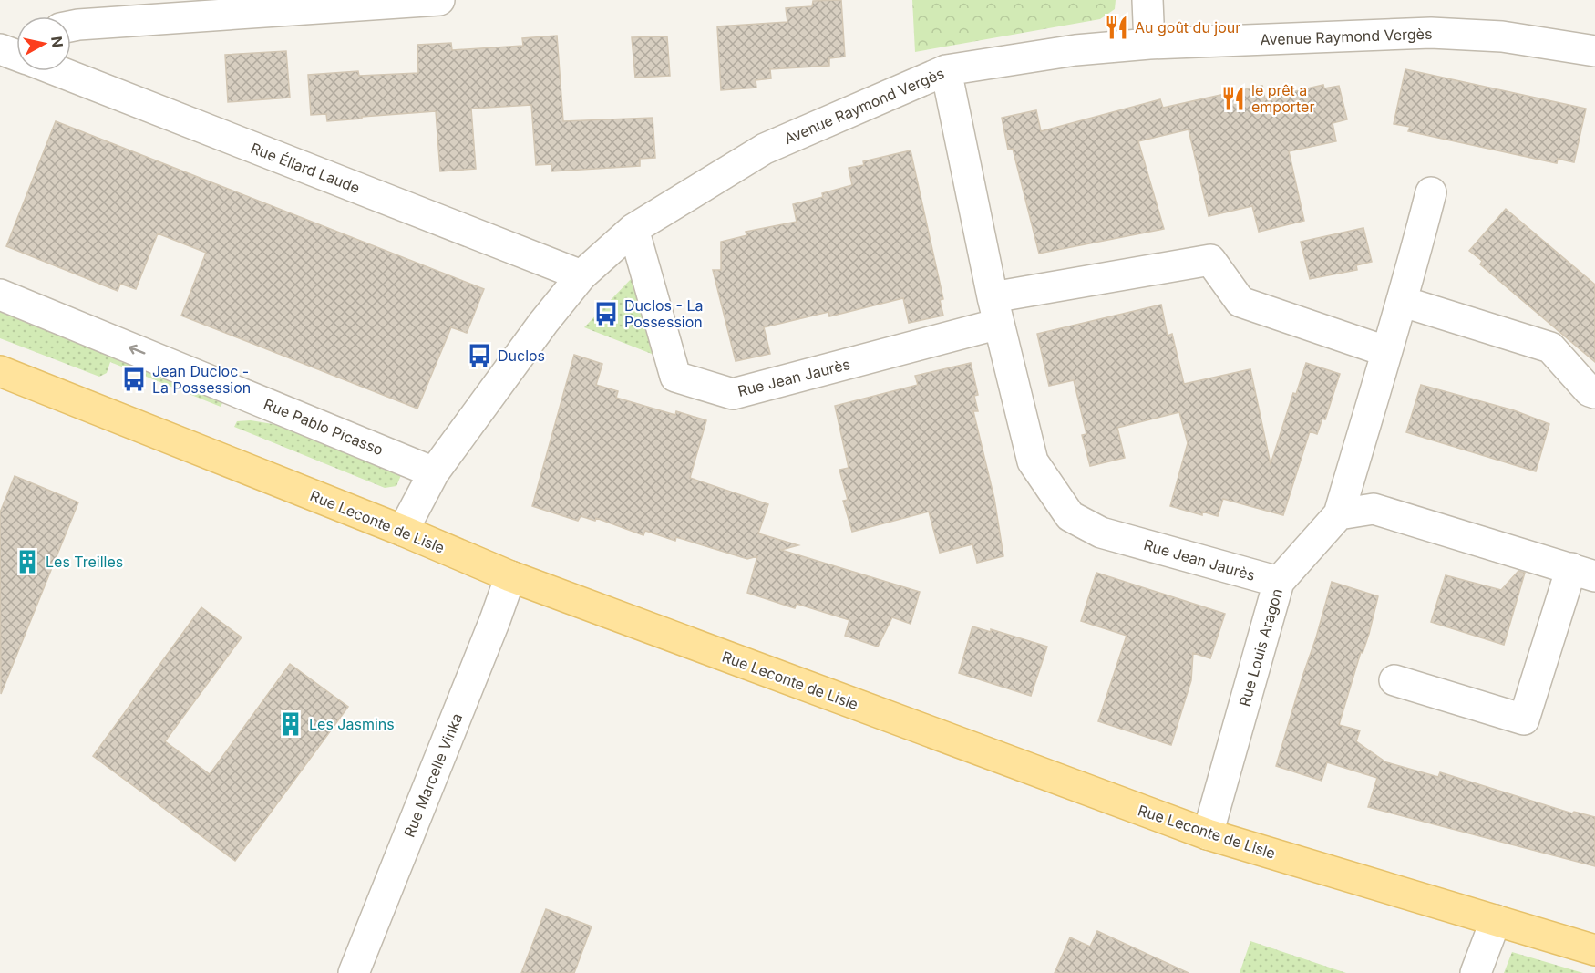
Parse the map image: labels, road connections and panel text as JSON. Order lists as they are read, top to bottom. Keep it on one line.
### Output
{"streets":{"main road":["Rue Leconte de Lisle"],"street":["Avenue Raymond Vergès","Rue Éliard Laude","Rue Jean Jaurès","Rue Pablo Picasso","Rue Louis Aragon","Rue Marcelle Vinka"]},"crossings":[["Avenue Raymond Vergès","Rue Éliard Laude"],["Avenue Raymond Vergès","Rue Jean Jaurès"],["Avenue Raymond Vergès","Rue Pablo Picasso"],["Avenue Raymond Vergès","Rue Leconte de Lisle"],["Rue Jean Jaurès","Rue Louis Aragon"],["Rue Leconte de Lisle","Rue Louis Aragon"],["Rue Leconte de Lisle","Rue Marcelle Vinka"]],"one_way":["Rue Pablo Picasso"],"places":{"restaurant":["Au goût du jour","le prêt a emporter"],"bus stop":["Duclos - La Possession","Duclos","Jean Ducloc - La Possession"],"building":["Les Treilles","Les Jasmins"]},"north":"right"}
